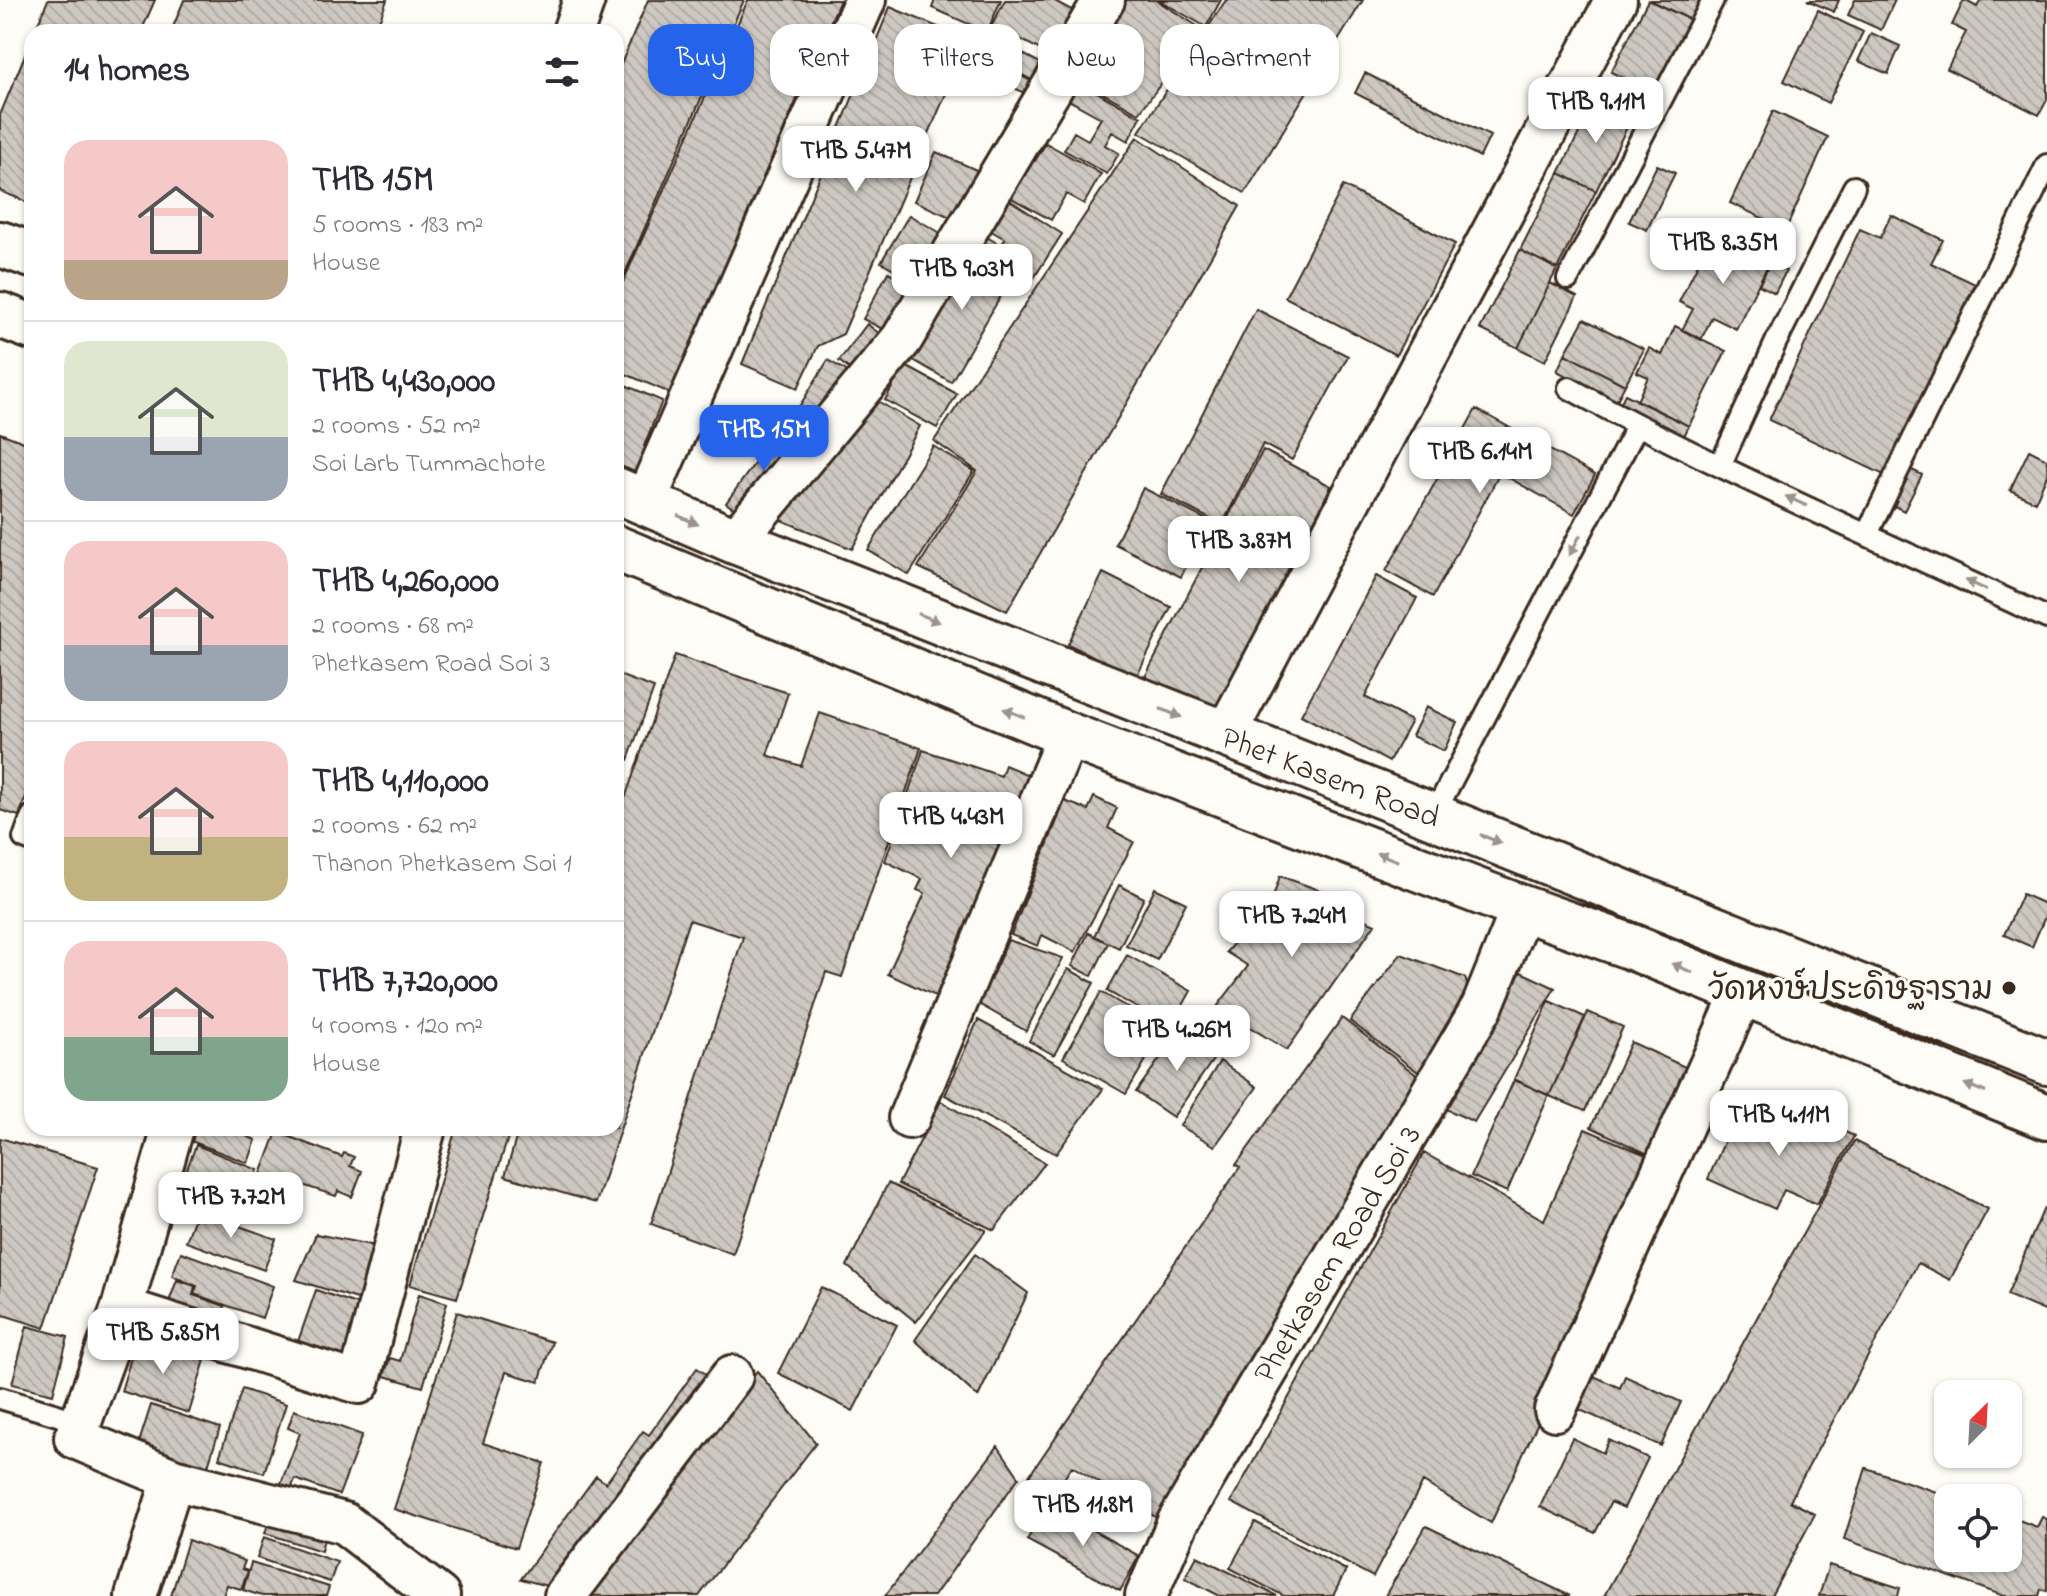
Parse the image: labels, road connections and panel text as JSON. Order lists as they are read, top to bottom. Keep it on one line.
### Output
{"streets":{"main road":["Phet Kasem Road"],"street":["Phetkasem Road Soi 3"]},"crossings":[["Phet Kasem Road","Phetkasem Road Soi 3"]],"places":["วัดหงษ์ประดิษฐาราม"],"north":"top right","page":{"chip":["Buy","Rent","Filters","New","Apartment"],"heading":"14 homes","price":["THB 9.11M","THB 5.47M","THB 8.35M","THB 9.03M","THB 15M","THB 6.14M","THB 3.87M","THB 4.43M","THB 7.24M","THB 4.26M","THB 4.11M","THB 7.72M","THB 5.85M","THB 11.8M"],"list":[{"name":"THB 15M","note":"5 rooms · 183 m² · House"},{"name":"THB 4,430,000","note":"2 rooms · 52 m² · Soi Larb Tummachote"},{"name":"THB 4,260,000","note":"2 rooms · 68 m² · Phetkasem Road Soi 3"},{"name":"THB 4,110,000","note":"2 rooms · 62 m² · Thanon Phetkasem Soi 1"},{"name":"THB 7,720,000","note":"4 rooms · 120 m² · House"}]}}
